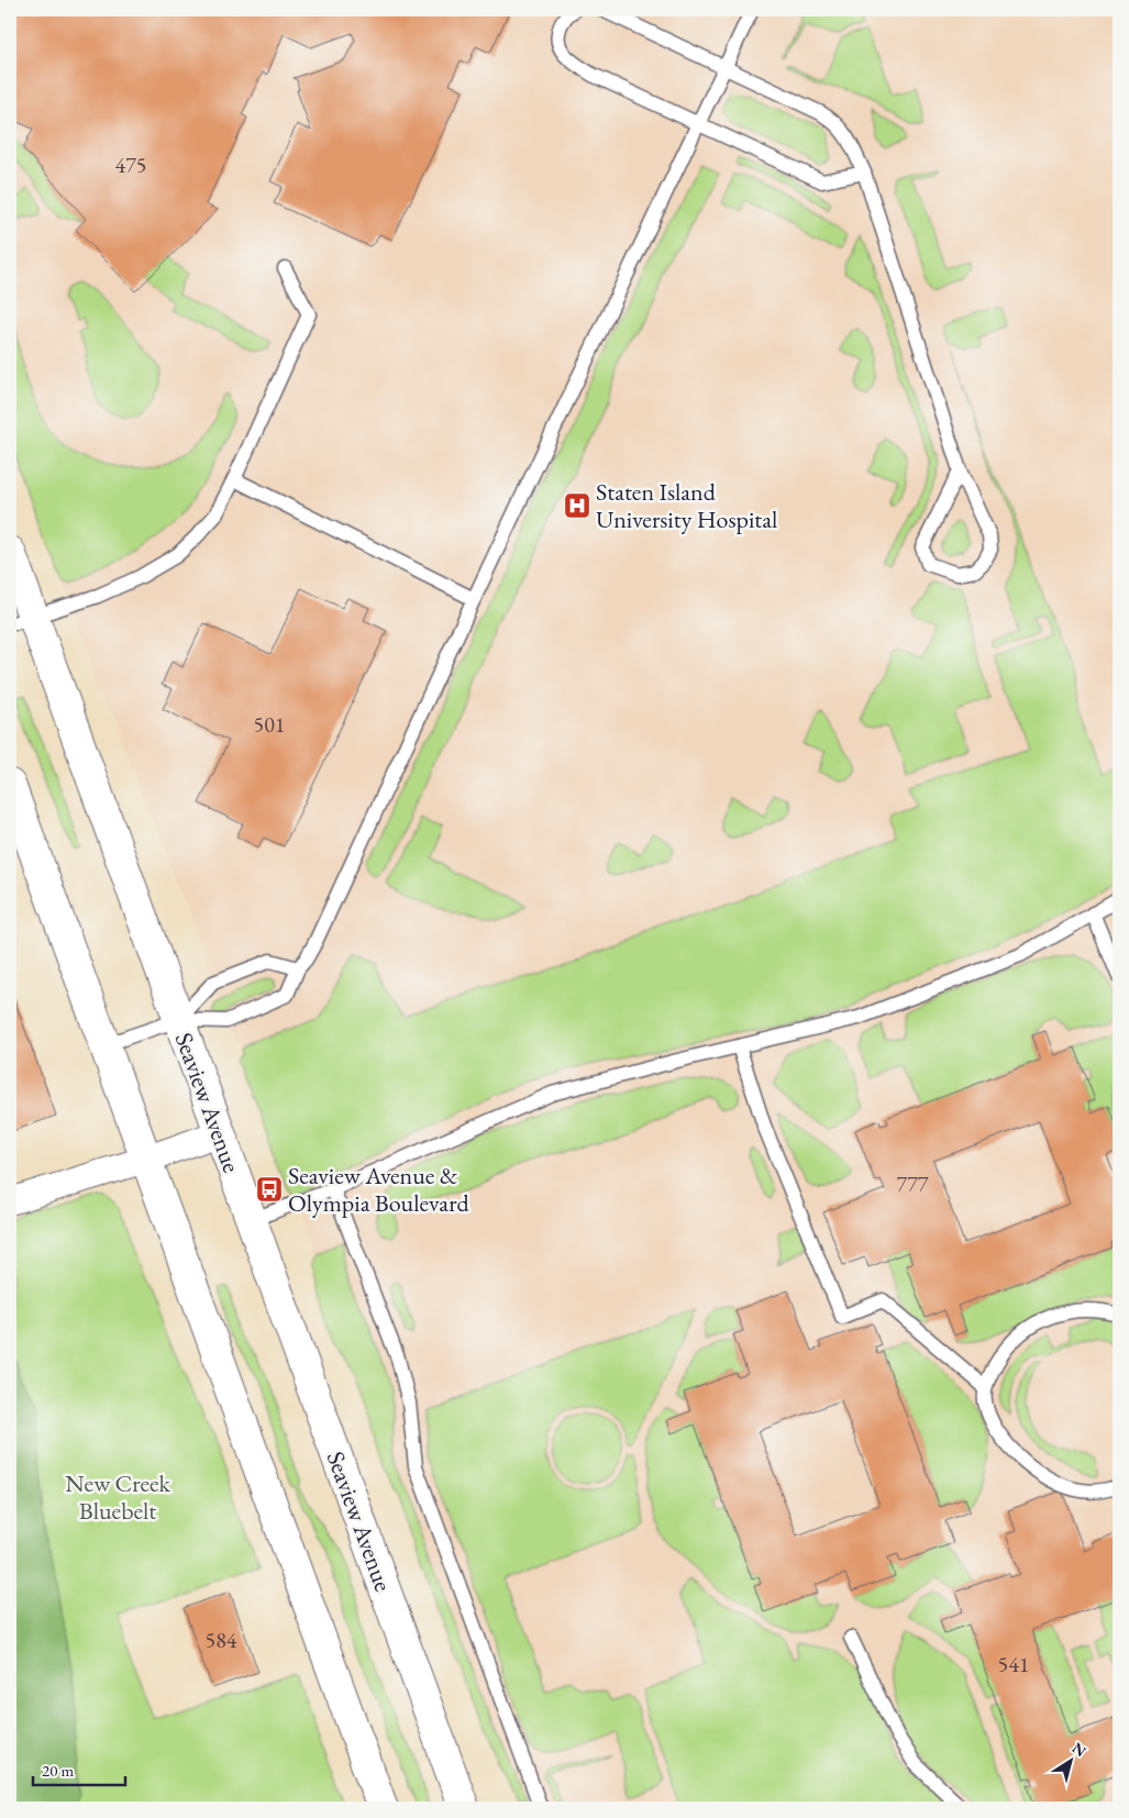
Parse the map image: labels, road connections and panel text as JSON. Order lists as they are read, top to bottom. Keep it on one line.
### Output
{"streets":{"street":["Seaview Avenue"]},"parks":["New Creek Bluebelt"],"places":{"hospital":["Staten Island University Hospital"],"bus stop":["Seaview Avenue & Olympia Boulevard"]},"house_numbers":["475","501","777","584","541"],"scale_bar":"20 m","north":"top right"}
